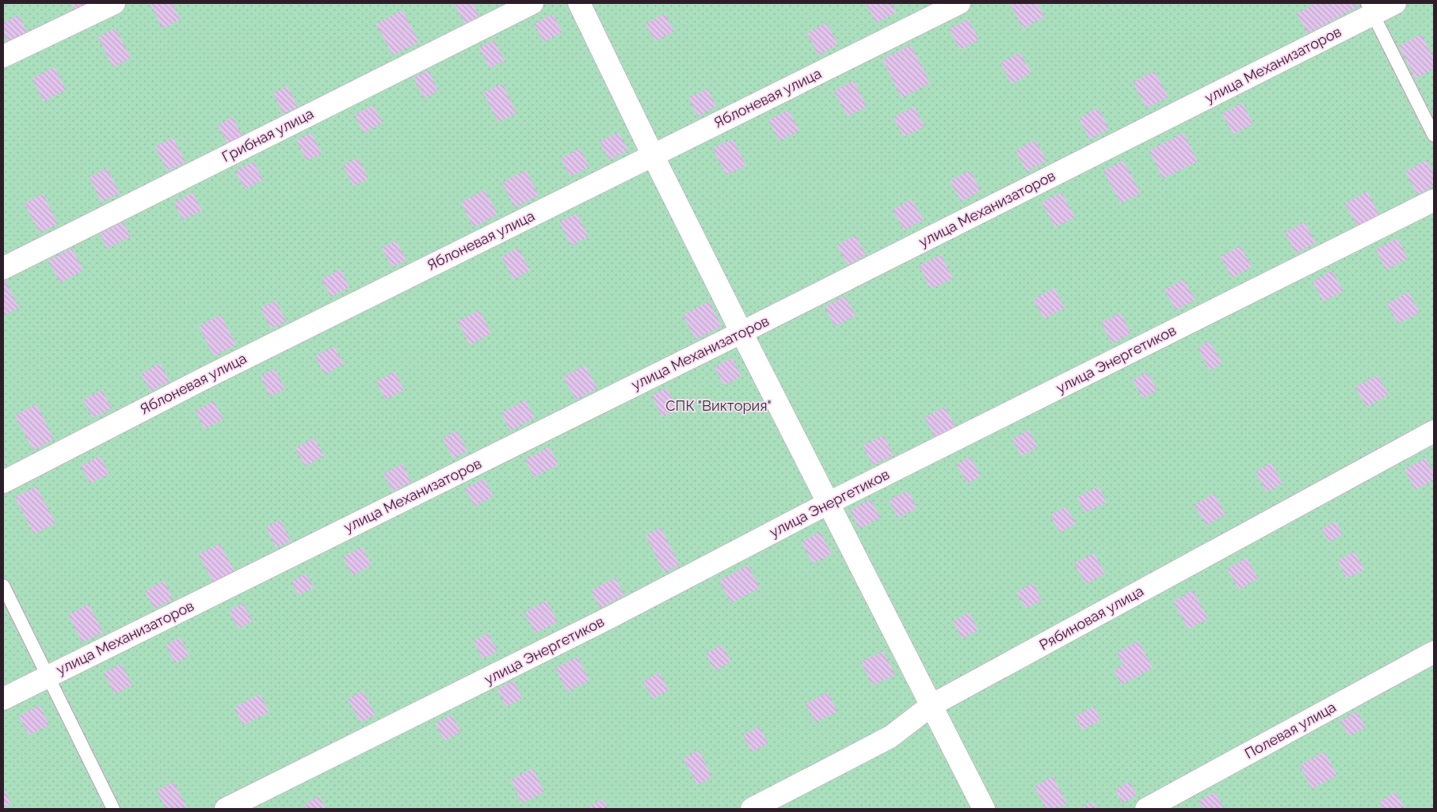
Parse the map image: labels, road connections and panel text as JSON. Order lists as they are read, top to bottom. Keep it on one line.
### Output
{"streets":{"street":["улица Механизаторов","Яблоневая улица","Грибная улица","улица Энергетиков","Рябиновая улица","Полевая улица"]},"parks":["СПК \"Виктория\""]}
